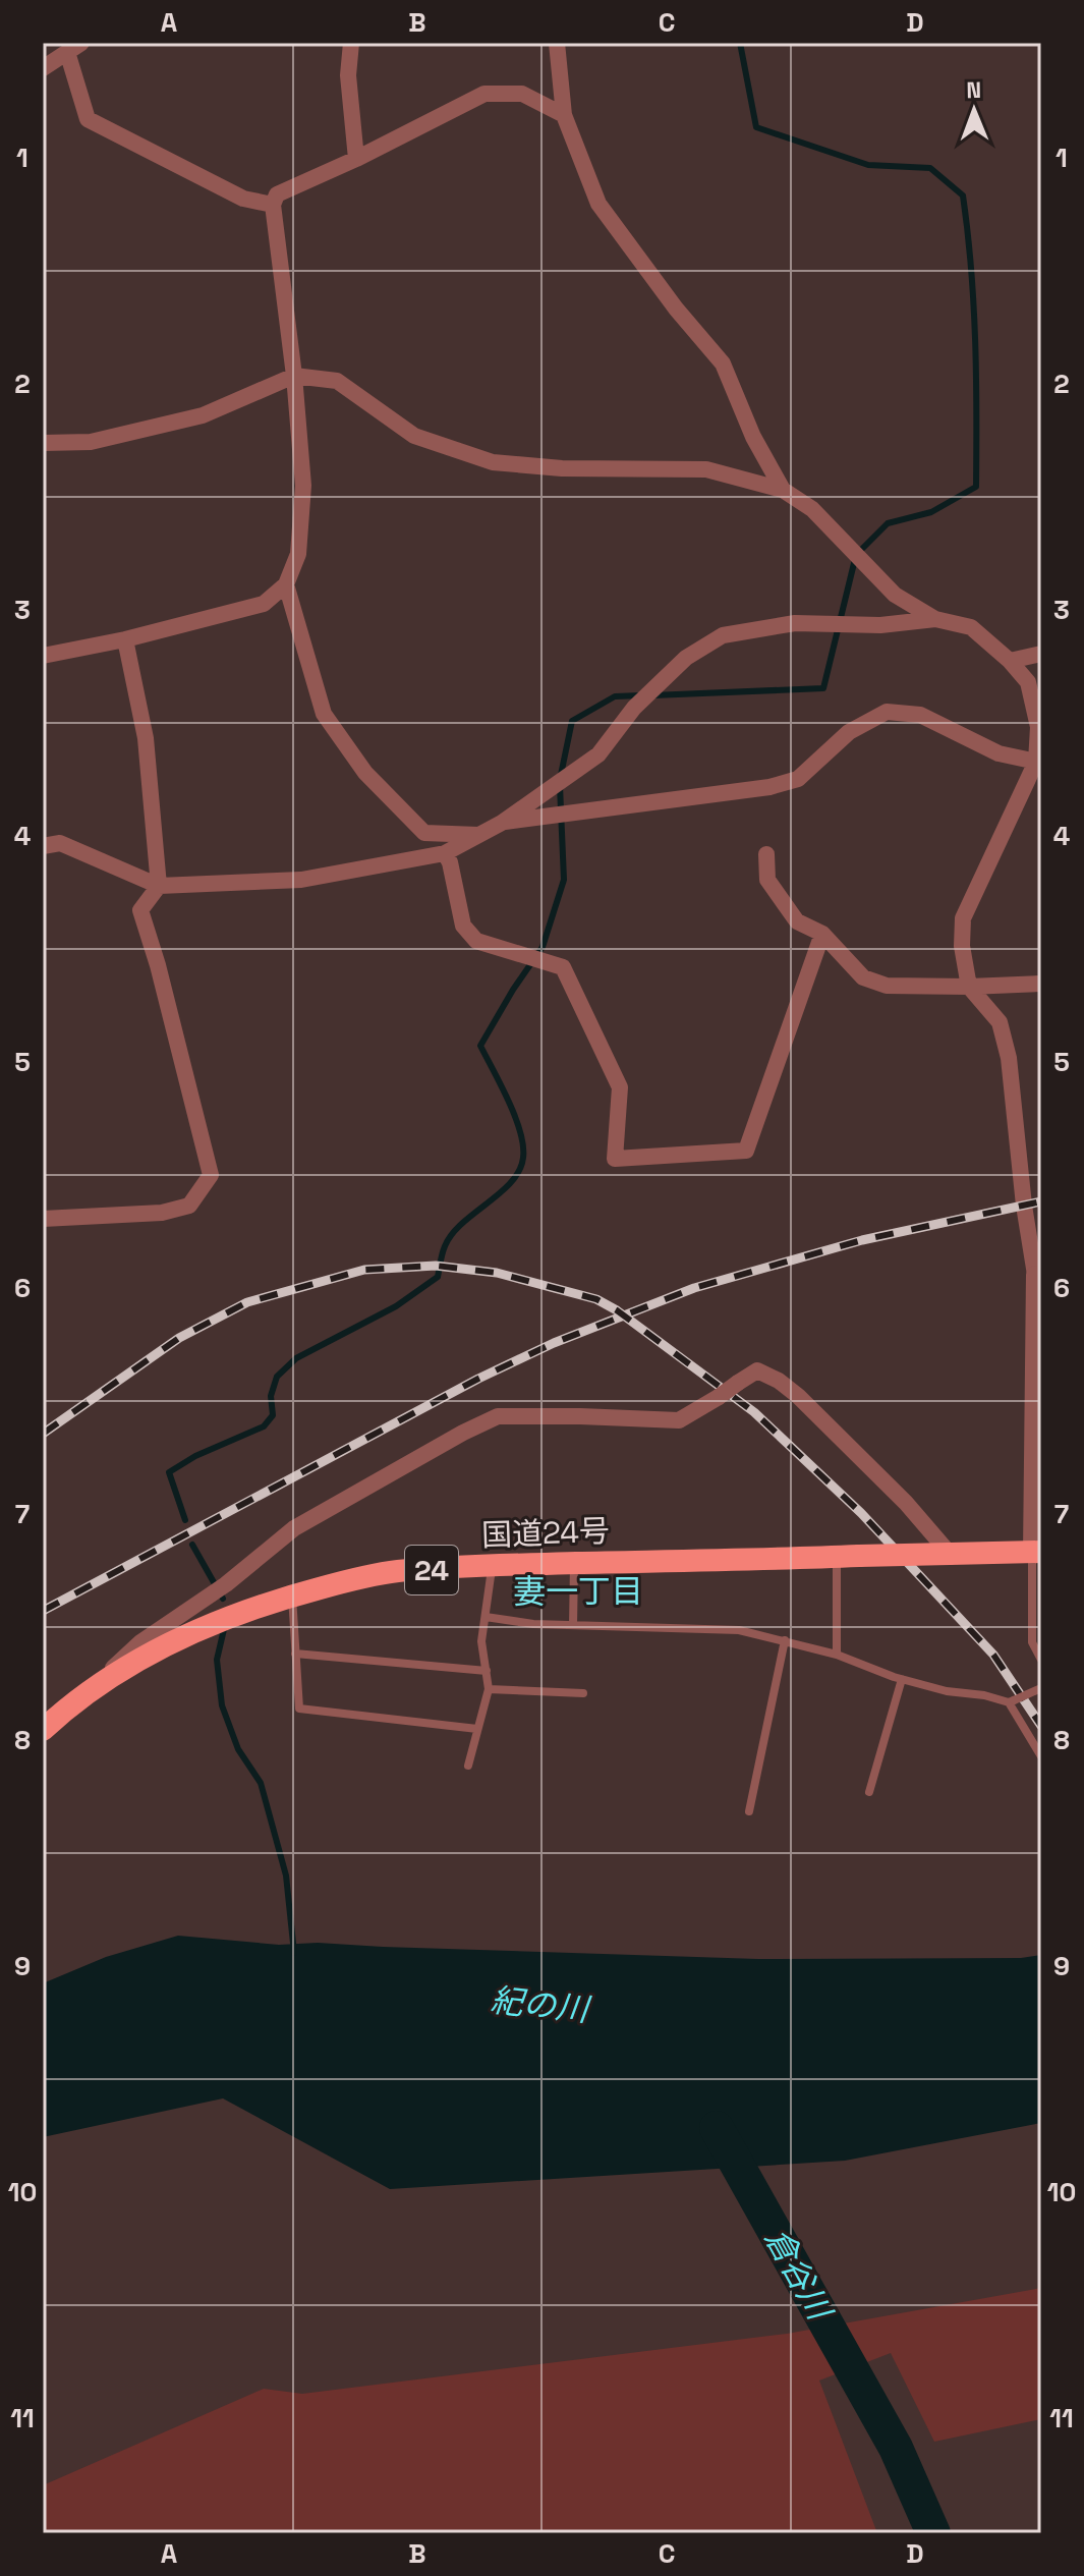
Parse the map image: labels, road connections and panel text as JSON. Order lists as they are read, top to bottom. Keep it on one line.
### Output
{"streets":{"highway":["国道24号","24"]},"districts":["妻一丁目"],"water":["紀の川","倉谷川"],"north":"top","grid":{"columns":["A","B","C","D"],"rows":["1","2","3","4","5","6","7","8","9","10","11"]}}
